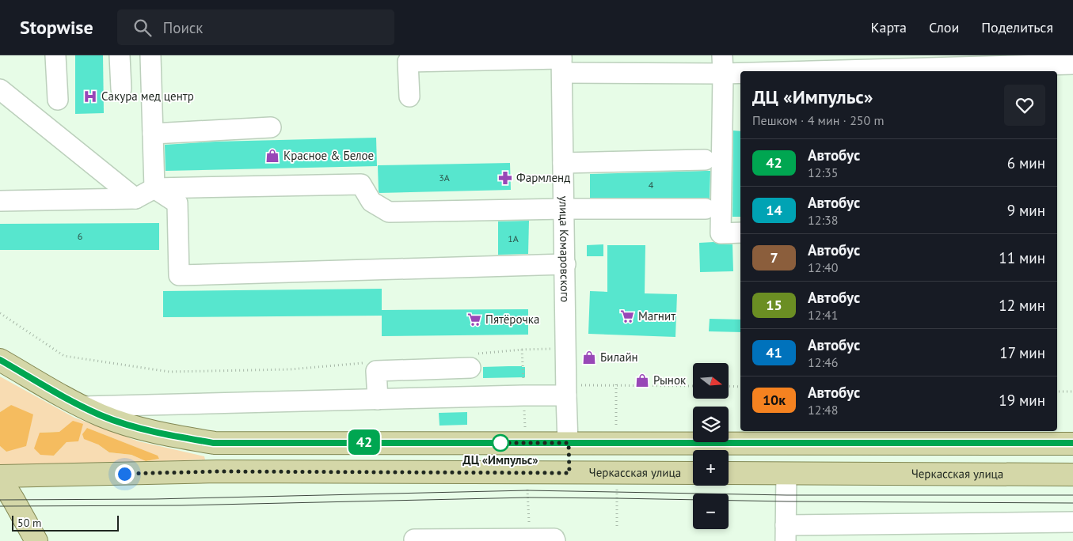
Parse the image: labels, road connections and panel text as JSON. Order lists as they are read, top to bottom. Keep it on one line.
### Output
{"streets":{"main road":["Черкасская улица"],"street":["улица Комаровского"]},"places":{"hospital":["Сакура мед центр"],"shop":["Красное & Белое","Билайн","Рынок"],"pharmacy":["Фармленд"],"supermarket":["Магнит","Пятёрочка"],"other":["ДЦ «Импульс»"]},"lines":["bus line 42"],"house_numbers":["3А","4","6","1А"],"scale_bar":"50 m","north":"right","page":{"header":"Stopwise","search":"Поиск","nav":["Карта","Слои","Поделиться"],"on_map":"42","heading":["ДЦ «Импульс»","Пешком · 4 мин · 250 m"],"list":[{"mark":"42","name":"Автобус","note":"12:35","value":"6 мин"},{"mark":"14","name":"Автобус","note":"12:38","value":"9 мин"},{"mark":"7","name":"Автобус","note":"12:40","value":"11 мин"},{"mark":"15","name":"Автобус","note":"12:41","value":"12 мин"},{"mark":"41","name":"Автобус","note":"12:46","value":"17 мин"},{"mark":"10к","name":"Автобус","note":"12:48","value":"19 мин"}],"map_buttons":["+","−"],"scale":"50 m"}}
